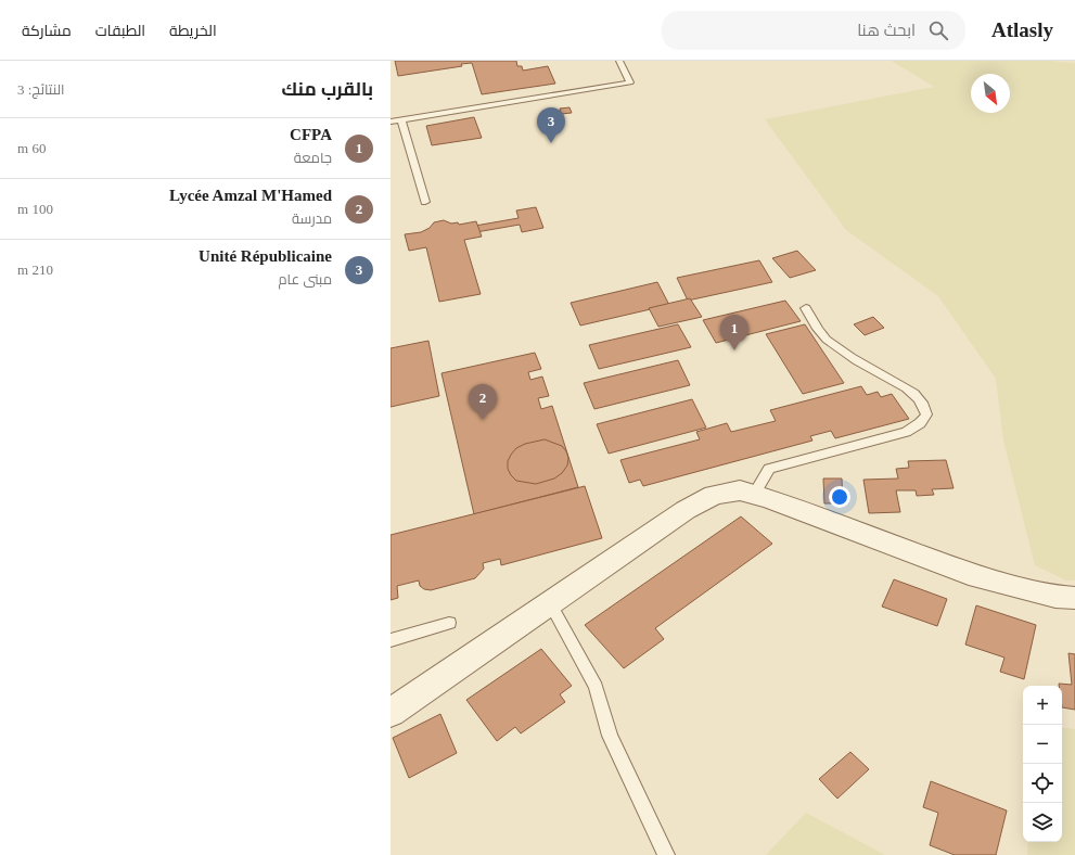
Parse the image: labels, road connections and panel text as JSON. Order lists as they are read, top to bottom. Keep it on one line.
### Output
{"north":"bottom right","page":{"header":"Atlasly","search":"ابحث هنا","nav":["الخريطة","الطبقات","مشاركة"],"heading":["بالقرب منك","النتائج: 3"],"pins":["3","1","2"],"list":[{"mark":"1","name":"CFPA","note":"جامعة","value":"60 m"},{"mark":"2","name":"Lycée Amzal M'Hamed","note":"مدرسة","value":"100 m"},{"mark":"3","name":"Unité Républicaine","note":"مبنى عام","value":"210 m"}],"map_buttons":["+","−"]}}
